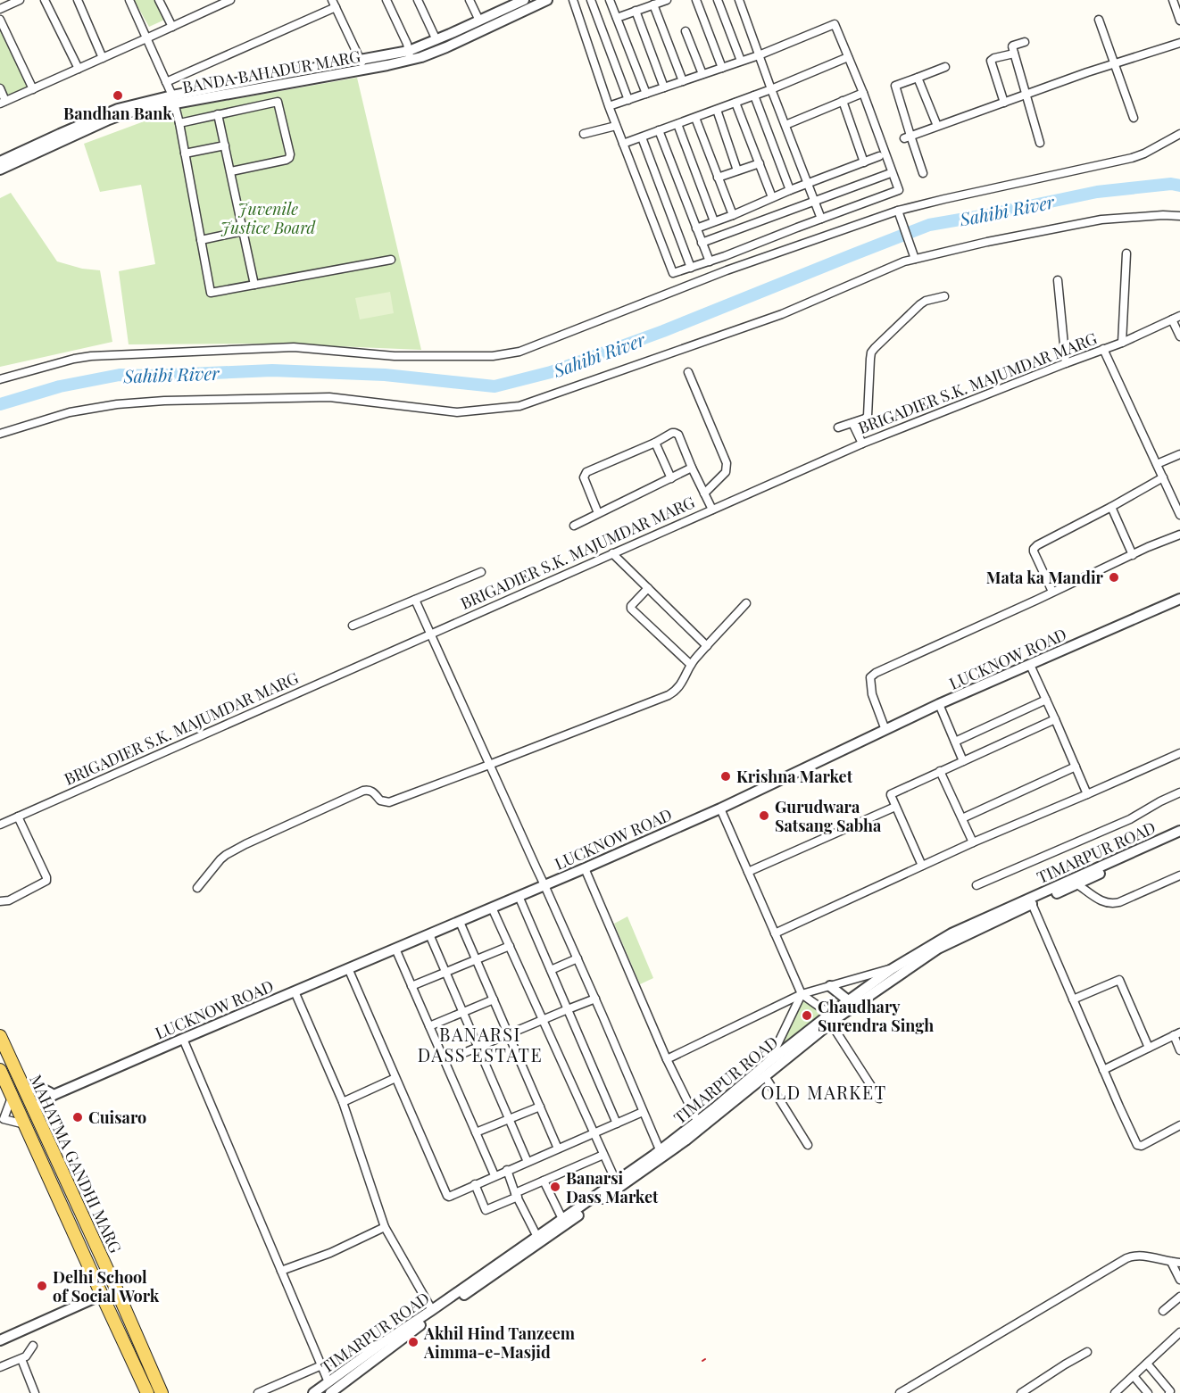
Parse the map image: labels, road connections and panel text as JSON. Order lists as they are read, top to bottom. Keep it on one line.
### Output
{"streets":{"main road":["MAHATMA GANDHI MARG"],"street":["BANDA BAHADUR MARG","BRIGADIER S.K. MAJUMDAR MARG","LUCKNOW ROAD","TIMARPUR ROAD"]},"crossings":[["LUCKNOW ROAD","MAHATMA GANDHI MARG"]],"districts":["BANARSI DASS ESTATE","OLD MARKET"],"water":["Sahibi River"],"parks":["Juvenile Justice Board"],"places":["Bandhan Bank","Mata ka Mandir","Krishna Market","Gurudwara Satsang Sabha","Chaudhary Surendra Singh","Cuisaro","Banarsi Dass Market","Delhi School of Social Work","Akhil Hind Tanzeem Aimma-e-Masjid"]}
